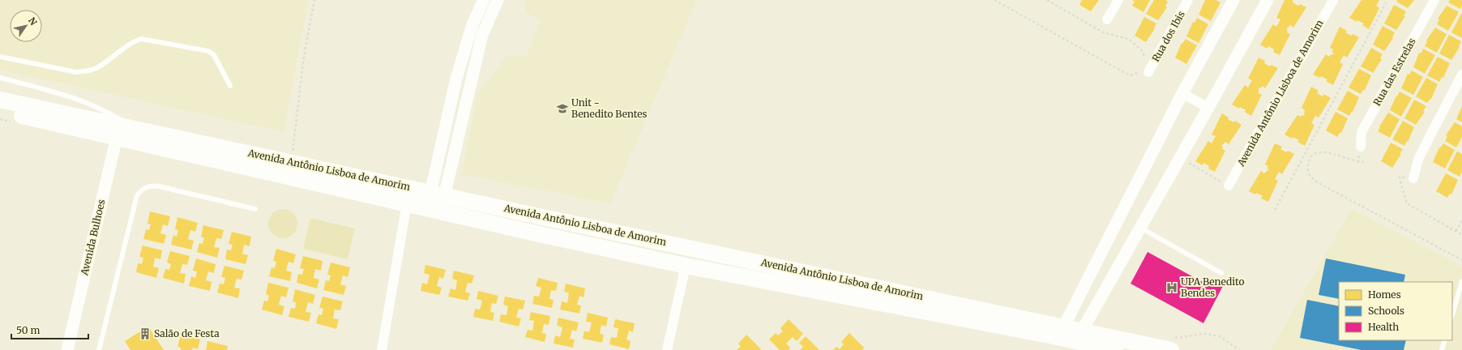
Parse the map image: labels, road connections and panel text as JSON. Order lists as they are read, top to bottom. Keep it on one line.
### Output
{"streets":{"main road":["Avenida Antônio Lisboa de Amorim"],"street":["Rua dos Ibis","Rua das Estrelas","Avenida Bulhoes"]},"crossings":[["Avenida Antônio Lisboa de Amorim","Avenida Bulhoes"]],"places":{"school or university":["Unit - Benedito Bentes"],"hospital":["UPA Benedito Bendes"],"building":["Salão de Festa"]},"legend":["Homes","Schools","Health"],"scale_bar":"50 m","north":"top right"}
